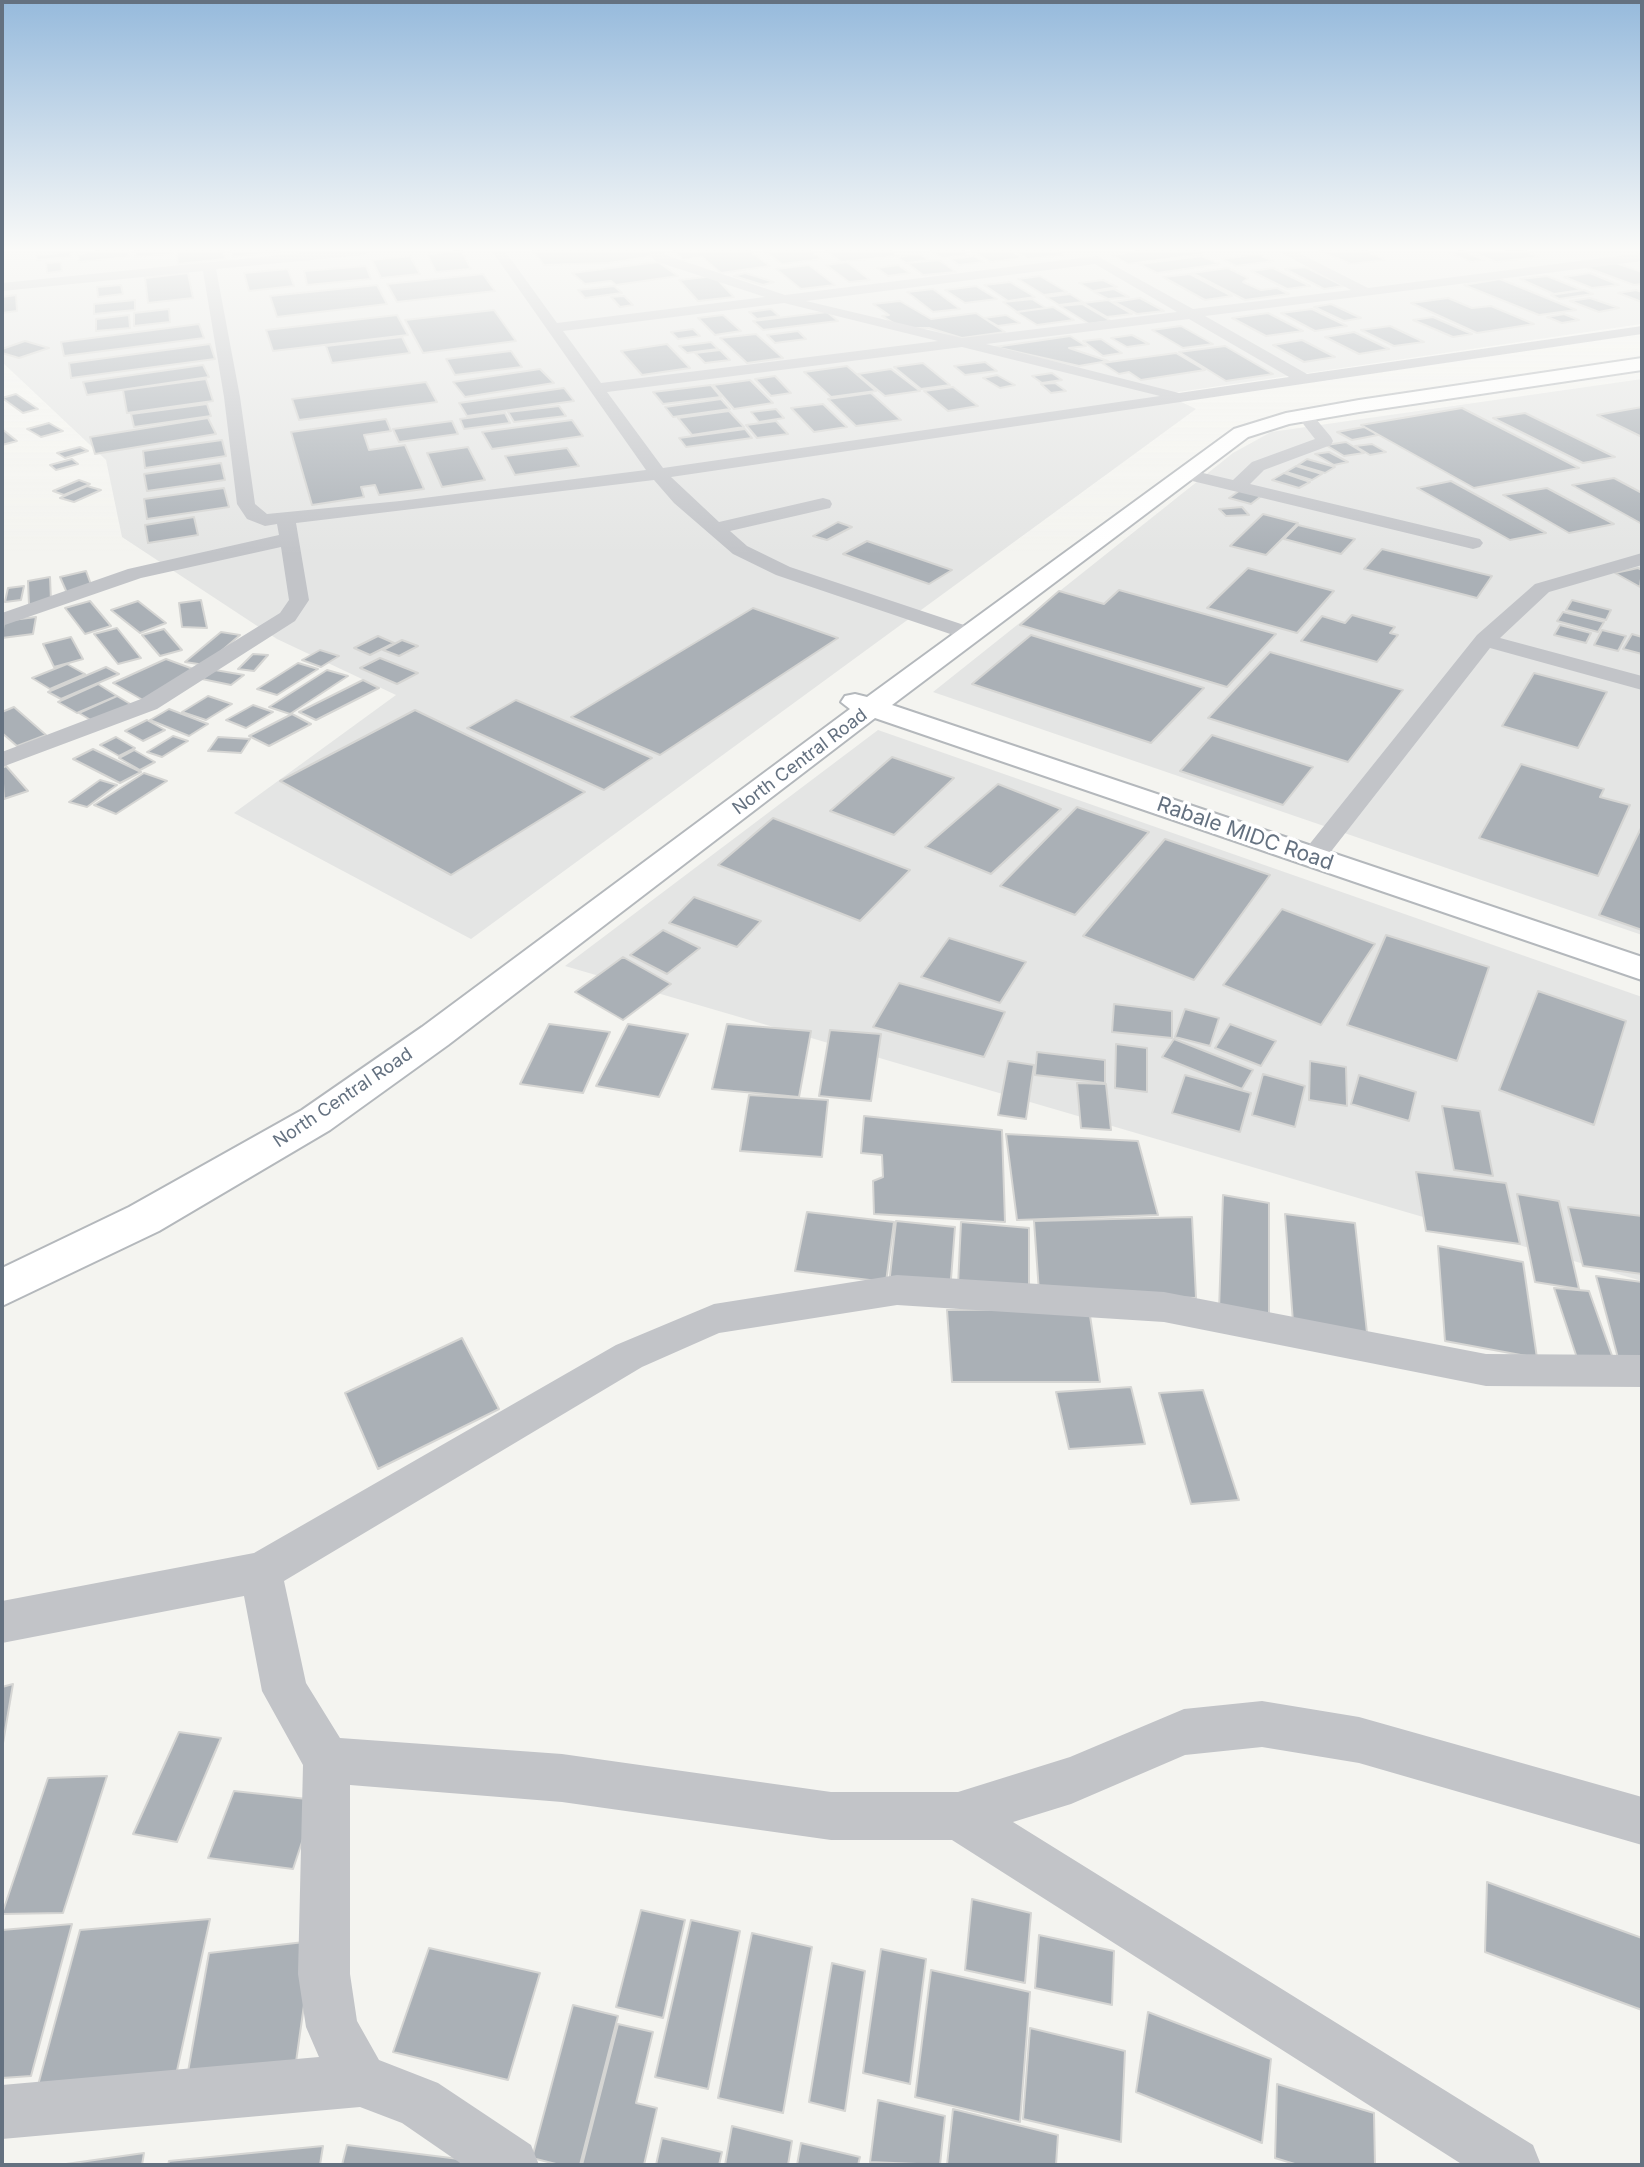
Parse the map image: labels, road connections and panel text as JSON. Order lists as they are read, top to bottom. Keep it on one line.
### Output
{"streets":{"main road":["North Central Road","Rabale MIDC Road"]},"crossings":[["North Central Road","Rabale MIDC Road"]]}
